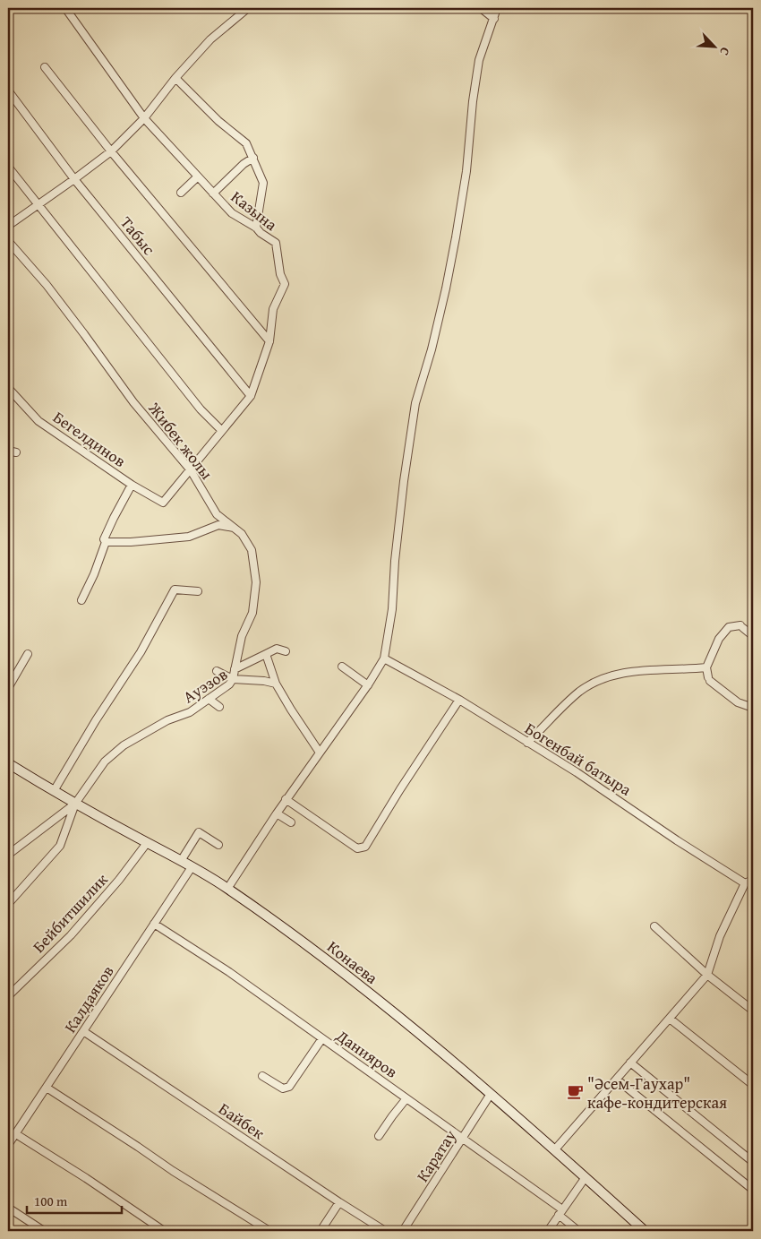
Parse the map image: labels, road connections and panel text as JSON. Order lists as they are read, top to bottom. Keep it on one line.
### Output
{"streets":{"main road":["Конаева"],"street":["Казына","Табыс","Бегелдинов","Жибек жолы","Ауэзов","Богенбай батыра","Бейбитшилик","Калдаяков","Данияров","Байбек","Каратау"]},"crossings":[["Казына","Табыс"],["Казына","Бегелдинов"],["Казына","Жибек жолы"],["Жибек жолы","Ауэзов"],["Ауэзов","Конаева"],["Бейбитшилик","Конаева"],["Конаева","Калдаяков"],["Конаева","Каратау"],["Калдаяков","Данияров"],["Калдаяков","Байбек"],["Данияров","Каратау"]],"places":{"cafe":["\"Әсем-Гаухар\" кафе-кондитерская"]},"scale_bar":"100 m","north":"bottom right"}
